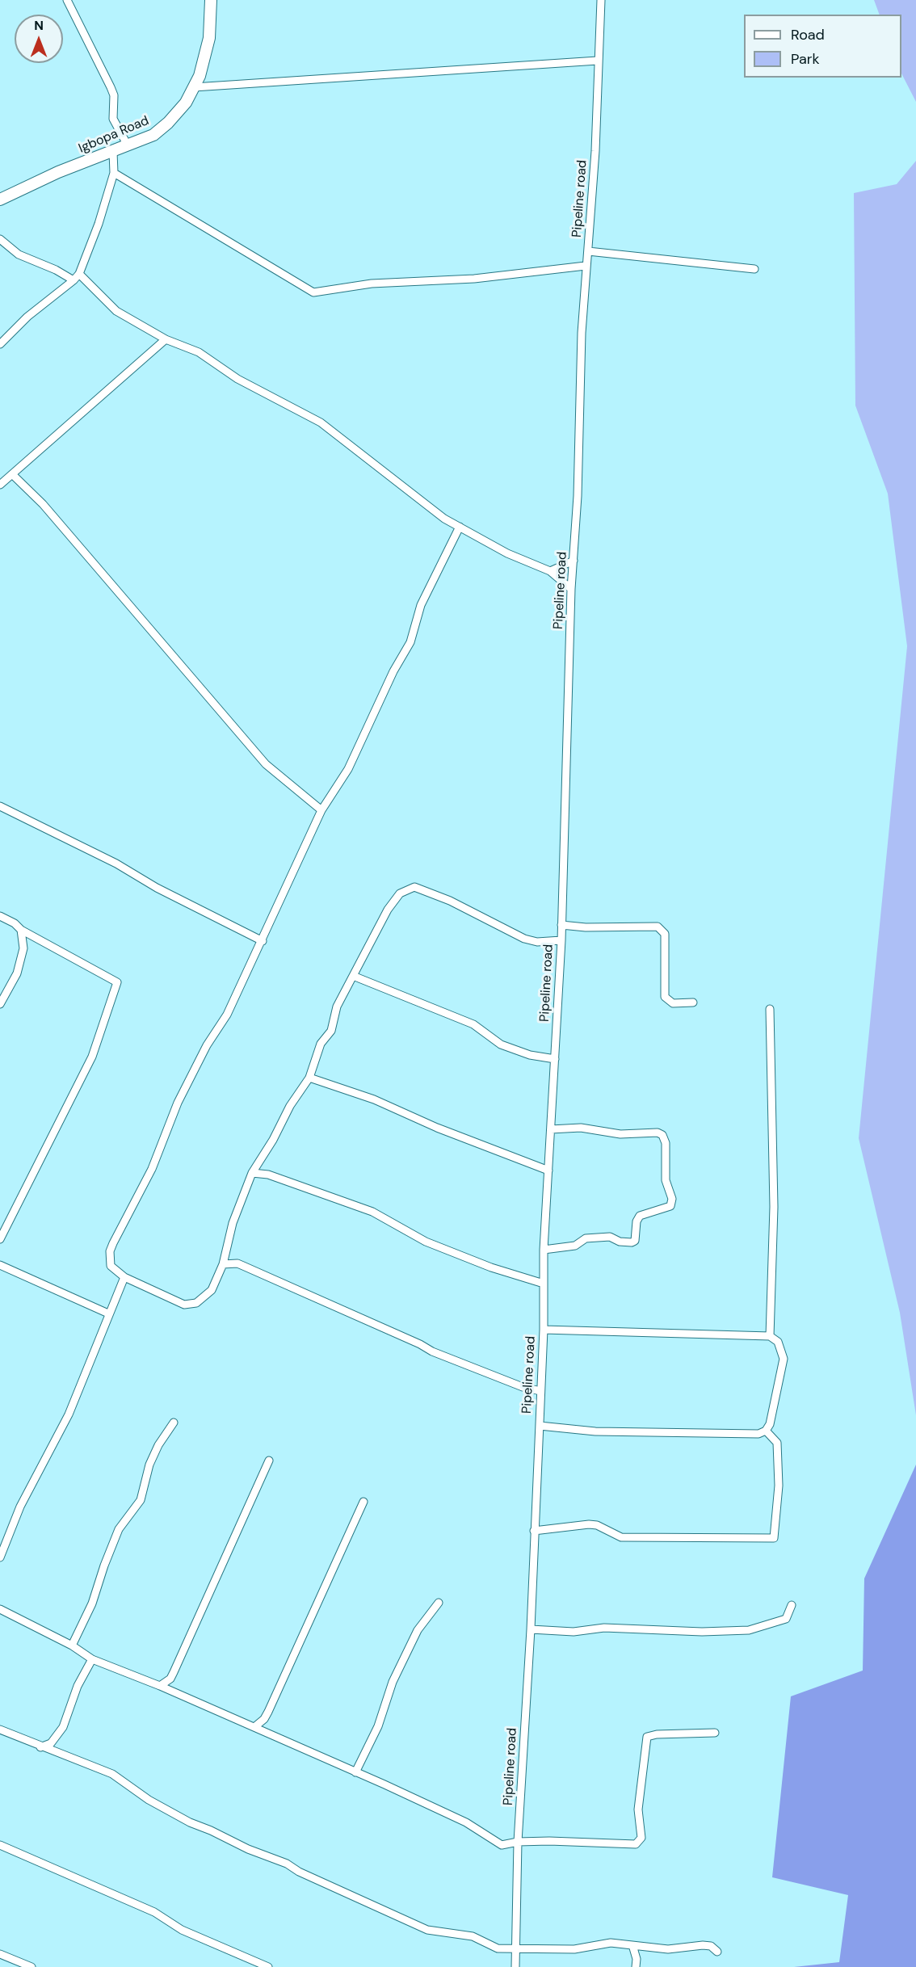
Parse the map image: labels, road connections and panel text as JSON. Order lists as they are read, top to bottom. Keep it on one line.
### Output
{"streets":{"street":["Igbopa Road","Pipeline road"]},"legend":["Road","Park"],"north":"top"}
